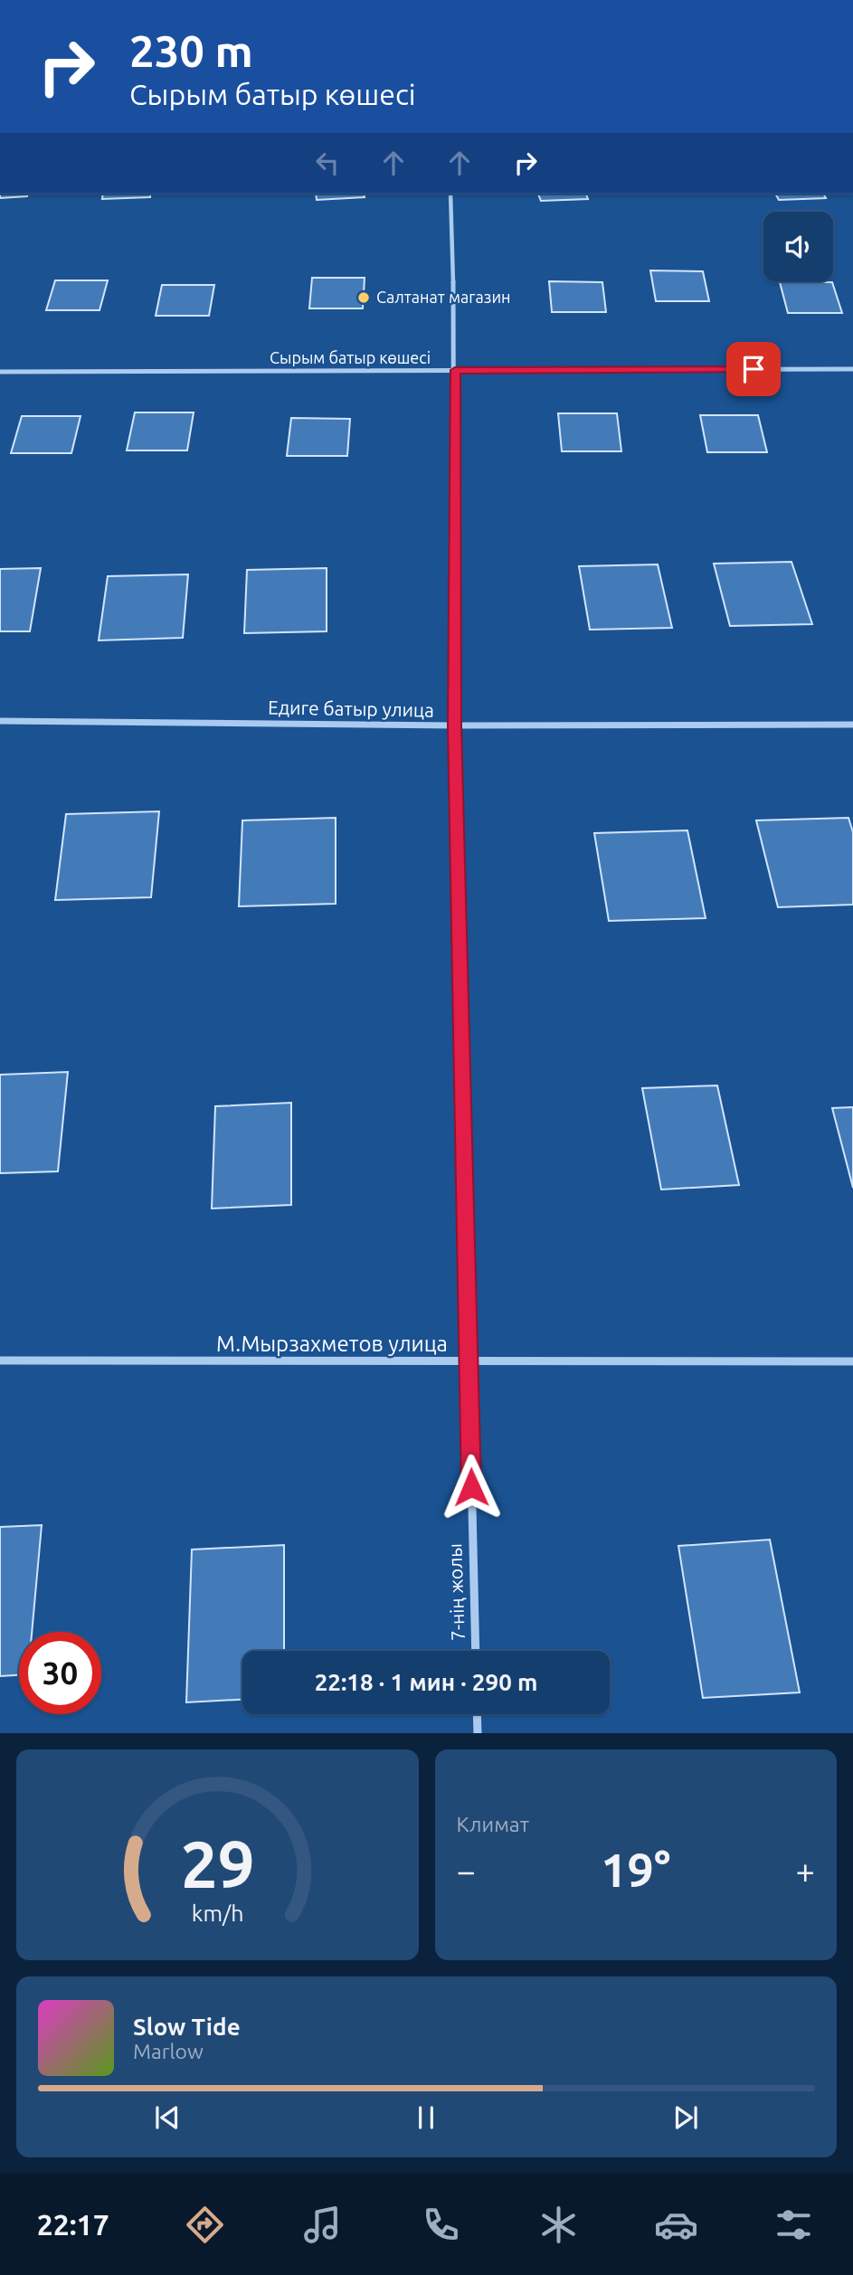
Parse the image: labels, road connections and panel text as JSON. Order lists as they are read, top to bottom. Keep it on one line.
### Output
{"streets":{"street":["Сырым батыр көшесі","Едиге батыр улица","М.Мырзахметов улица","7-нің жолы"]},"crossings":[["Сырым батыр көшесі","7-нің жолы"],["Едиге батыр улица","7-нің жолы"],["М.Мырзахметов улица","7-нің жолы"]],"places":["Салтанат магазин"],"page":{"turn":["230 m","Сырым батыр көшесі"],"limit":"30","trip":"22:18 · 1 мин · 290 m","tile":"Климат","heat":["−","19°","+"],"song":["Slow Tide","Marlow"],"tabs":"22:17","gauge":["29","km/h"]}}
